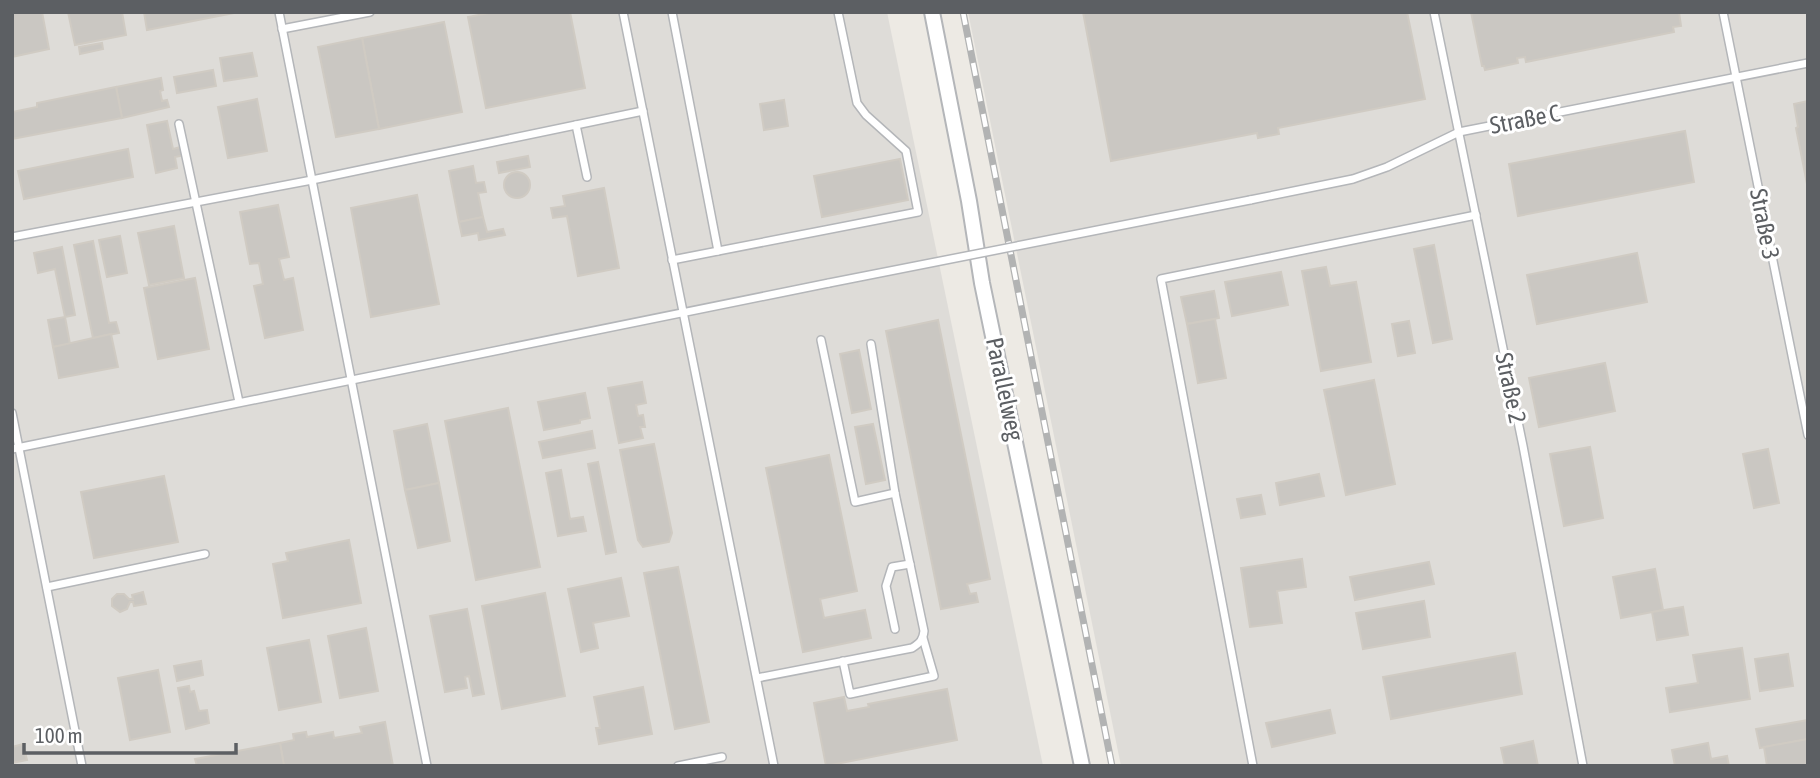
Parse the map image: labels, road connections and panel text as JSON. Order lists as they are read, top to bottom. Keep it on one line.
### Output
{"streets":{"street":["Parallelweg"],"lane":["Straße C","Straße 3","Straße 2"]},"crossings":[["Straße C","Straße 3"],["Straße C","Straße 2"]],"scale_bar":"100 m"}
